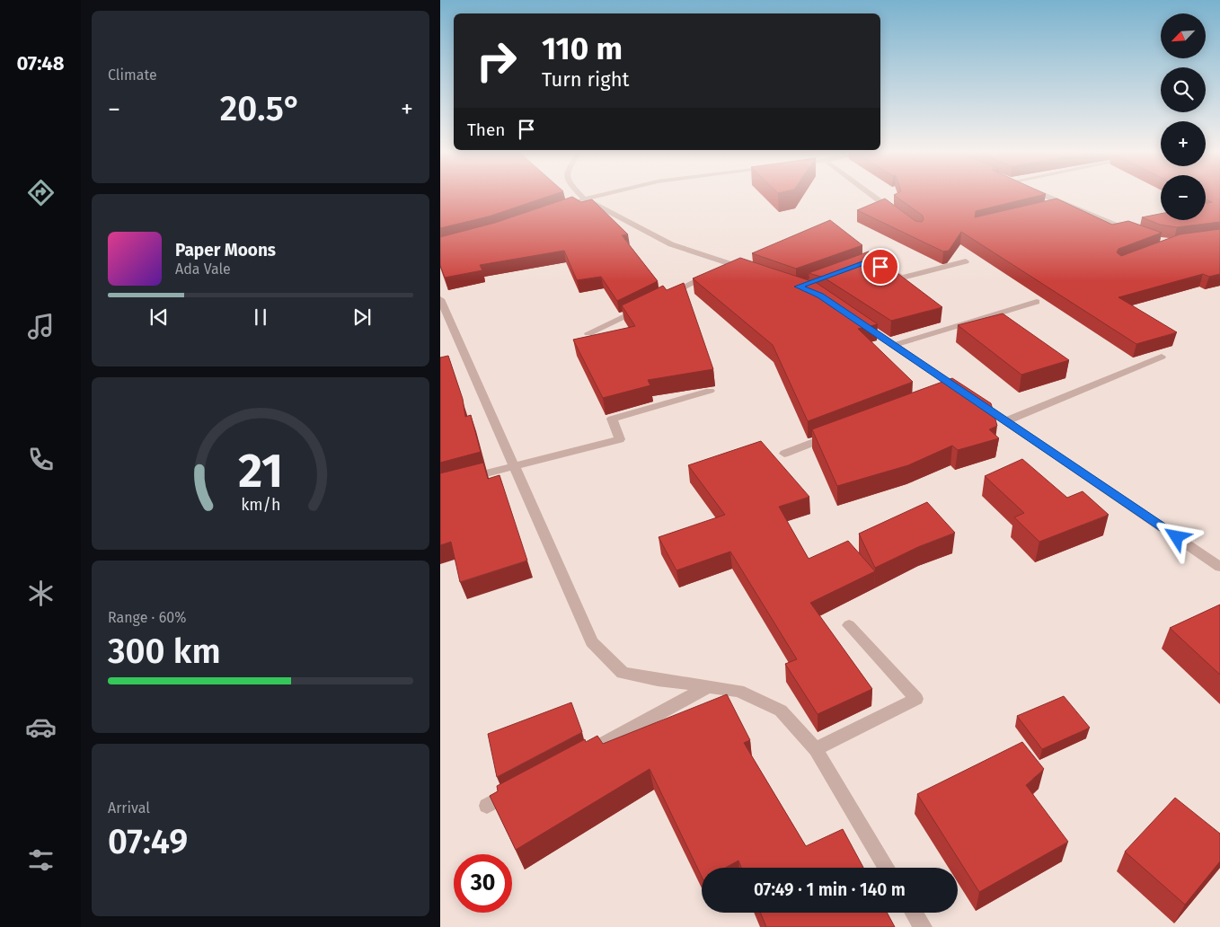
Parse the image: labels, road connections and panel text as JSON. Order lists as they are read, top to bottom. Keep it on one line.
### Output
{"north":"bottom left","page":{"tabs":"07:48","tile":["Climate",["Range · 60%","300 km"],["Arrival","07:49"]],"map_buttons":["+","−"],"turn":["110 m","Turn right"],"heat":["−","20.5°","+"],"then":"Then","song":["Paper Moons","Ada Vale"],"limit":"30","trip":"07:49 · 1 min · 140 m","gauge":["21","km/h"]}}
